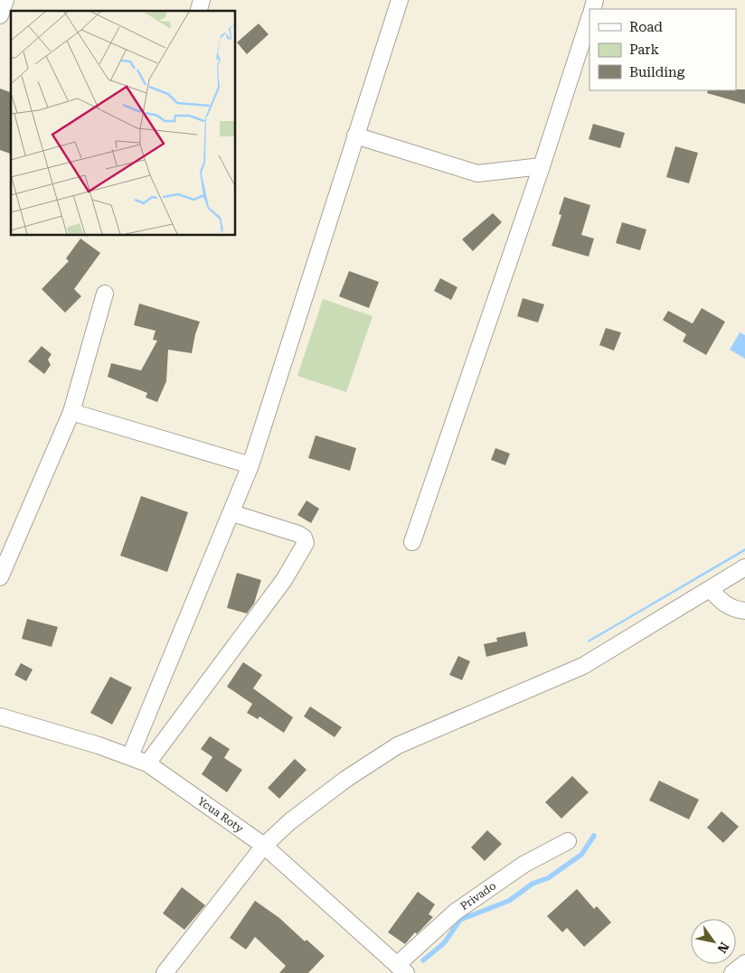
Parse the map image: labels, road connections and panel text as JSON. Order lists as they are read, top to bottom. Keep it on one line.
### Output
{"streets":{"street":["Ycua Roty","Privado"]},"crossings":[["Ycua Roty","Privado"]],"legend":["Road","Park","Building"],"north":"bottom right"}
